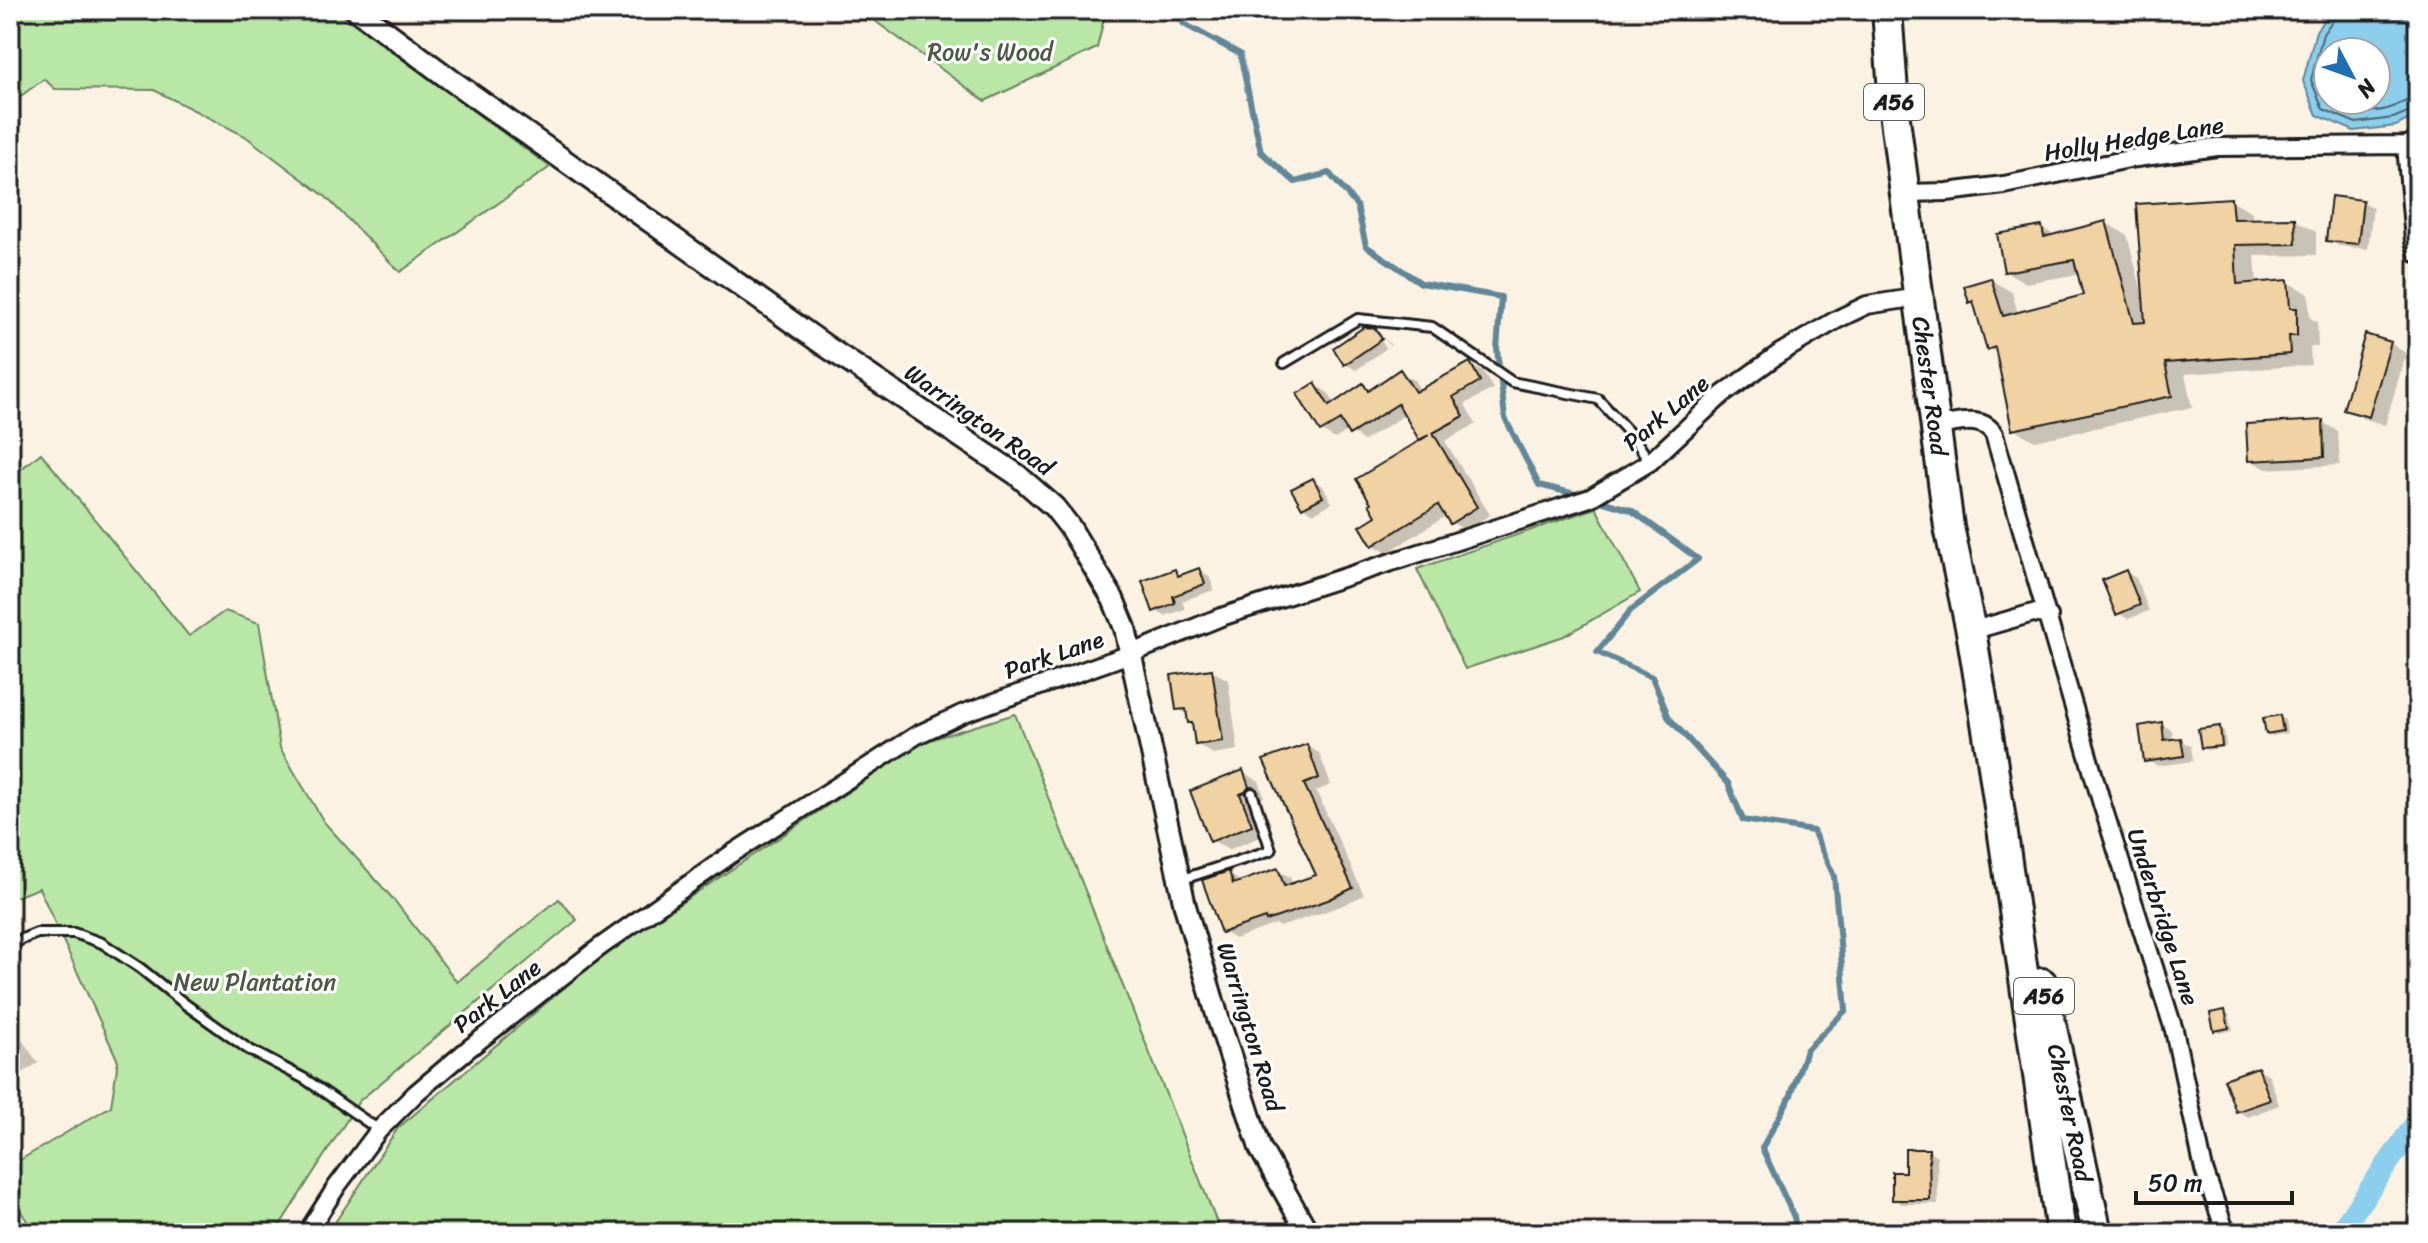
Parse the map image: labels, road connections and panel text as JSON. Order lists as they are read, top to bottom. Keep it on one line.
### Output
{"streets":{"highway":["A56","Chester Road"],"street":["Holly Hedge Lane","Park Lane","Warrington Road","Underbridge Lane"]},"crossings":[["Holly Hedge Lane","Chester Road"],["Chester Road","Park Lane"],["Chester Road","Underbridge Lane"],["Park Lane","Warrington Road"]],"parks":["Row's Wood","New Plantation"],"scale_bar":"50 m","north":"bottom right"}
